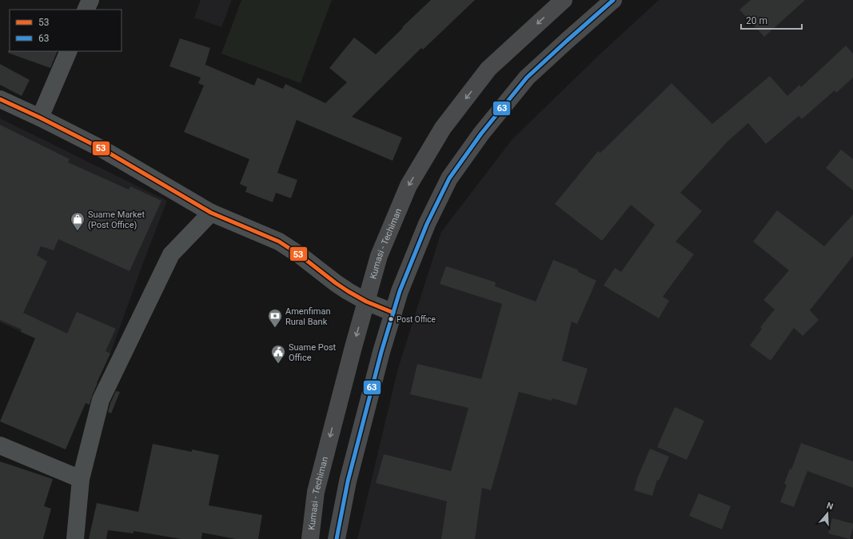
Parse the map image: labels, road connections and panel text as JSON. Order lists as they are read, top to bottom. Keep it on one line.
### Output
{"streets":{"highway":["Kumasi - Techiman"]},"places":{"shop":["Suame Market (Post Office)"],"other":["Post Office"],"bank":["Amenfiman Rural Bank"],"public building":["Suame Post Office"]},"lines":["transit line 63","transit line 53"],"legend":["53","63"],"scale_bar":"20 m","north":"top"}
